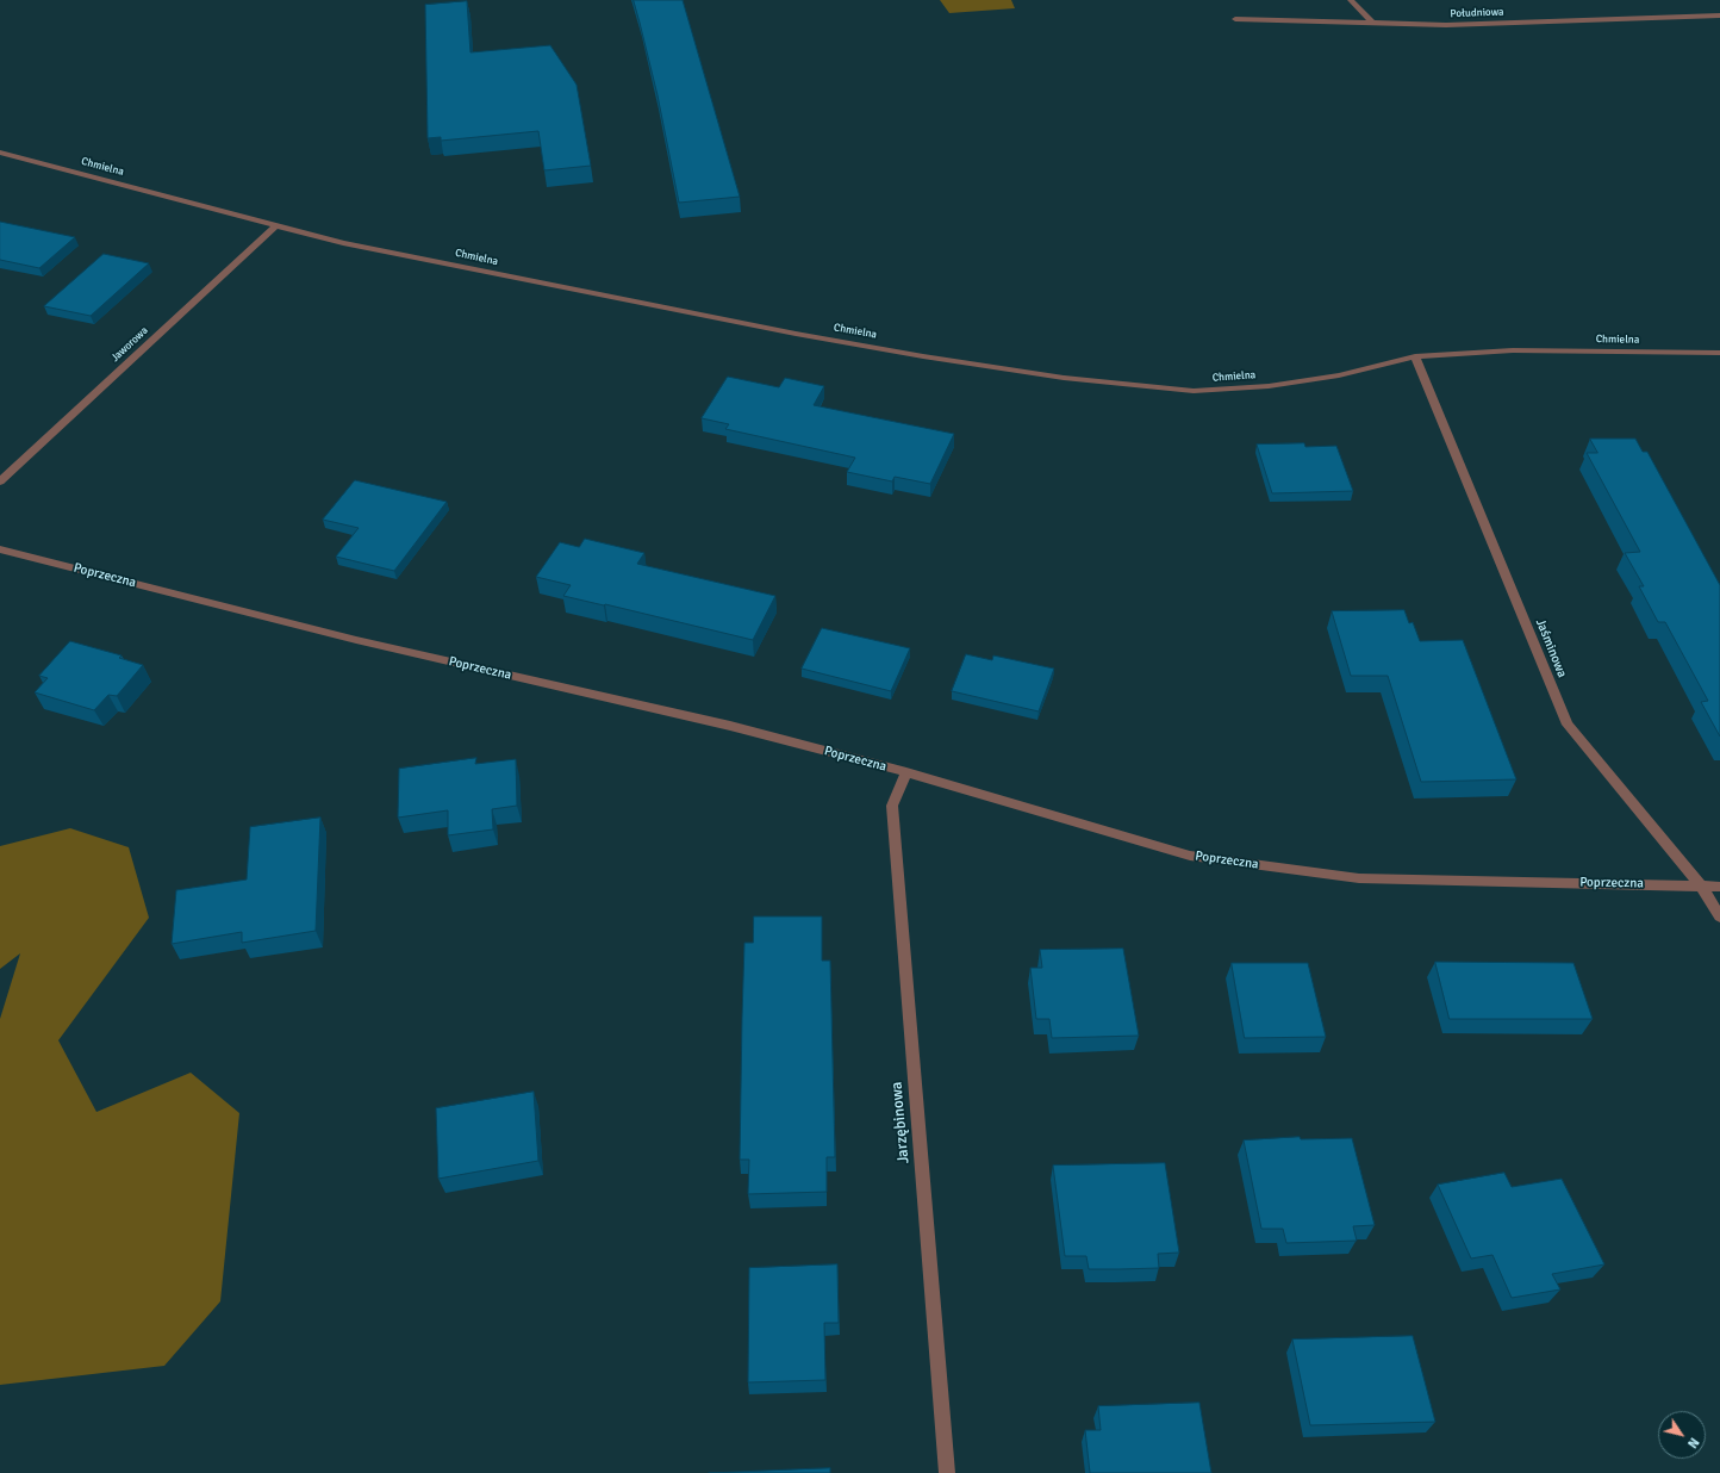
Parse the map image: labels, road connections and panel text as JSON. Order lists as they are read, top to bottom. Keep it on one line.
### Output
{"streets":{"street":["Południowa","Chmielna","Jaworowa","Poprzeczna","Jaśminowa","Jarzębinowa"]},"crossings":[["Chmielna","Jaworowa"],["Chmielna","Jaśminowa"],["Poprzeczna","Jaśminowa"],["Poprzeczna","Jarzębinowa"]],"north":"bottom right"}
